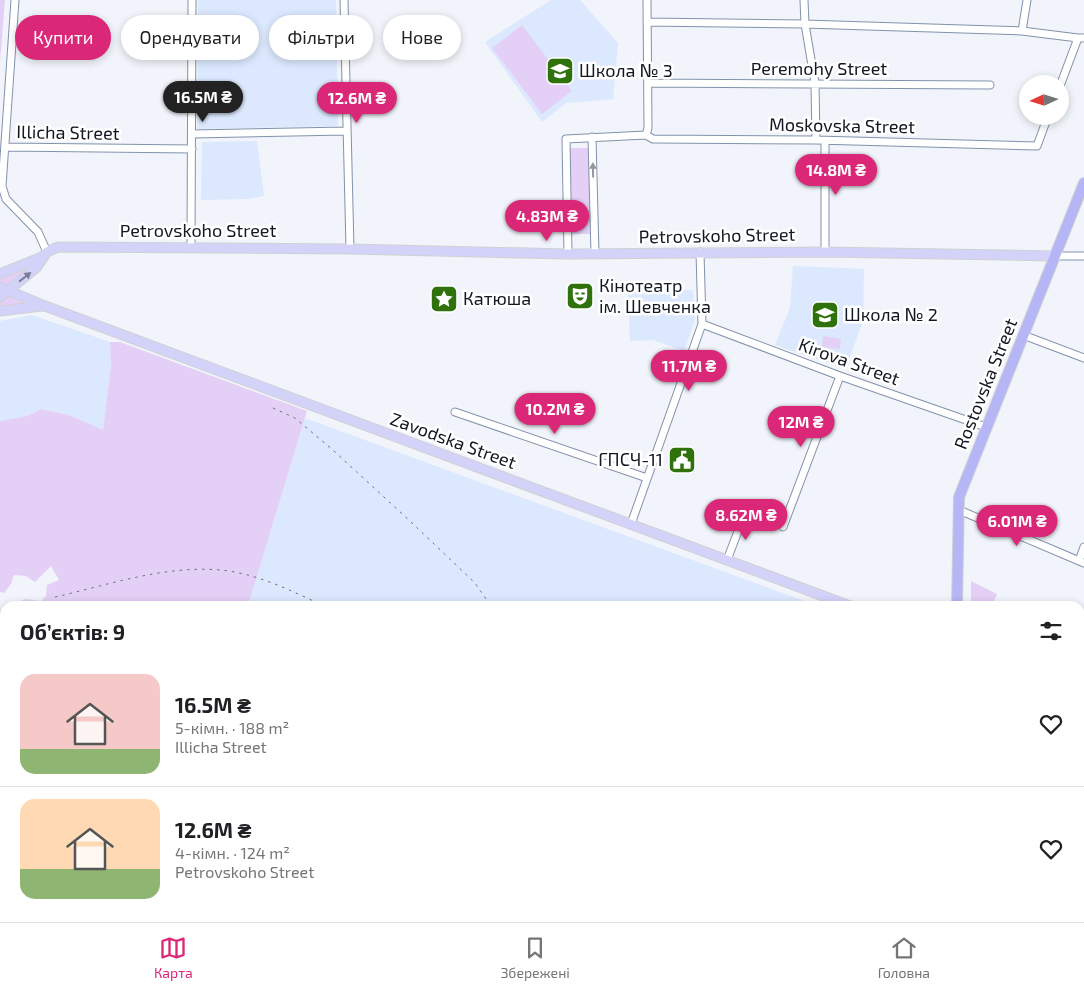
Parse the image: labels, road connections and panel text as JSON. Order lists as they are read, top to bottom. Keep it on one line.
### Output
{"streets":{"highway":["Rostovska Street"],"main road":["Petrovskoho Street","Zavodska Street"],"street":["Peremohy Street","Moskovska Street","Illicha Street","Kirova Street"]},"crossings":[["Moskovska Street","Petrovskoho Street"],["Illicha Street","Petrovskoho Street"],["Petrovskoho Street","Rostovska Street"],["Kirova Street","Rostovska Street"]],"places":{"school or university":["Школа № 3","Школа № 2"],"theatre":["Кінотеатр ім. Шевченка"],"place":["Катюша"],"public building":["ГПСЧ-11"]},"north":"left","page":{"chip":["Купити","Орендувати","Фільтри","Нове"],"price":["16.5M ₴","12.6M ₴","14.8M ₴","4.83M ₴","11.7M ₴","10.2M ₴","12M ₴","8.62M ₴","6.01M ₴"],"heading":"Об’єктів: 9","list":[{"name":"16.5M ₴","note":"5-кімн. · 188 m² · Illicha Street"},{"name":"12.6M ₴","note":"4-кімн. · 124 m² · Petrovskoho Street"}],"tabs":["Карта","Збережені","Головна"]}}
